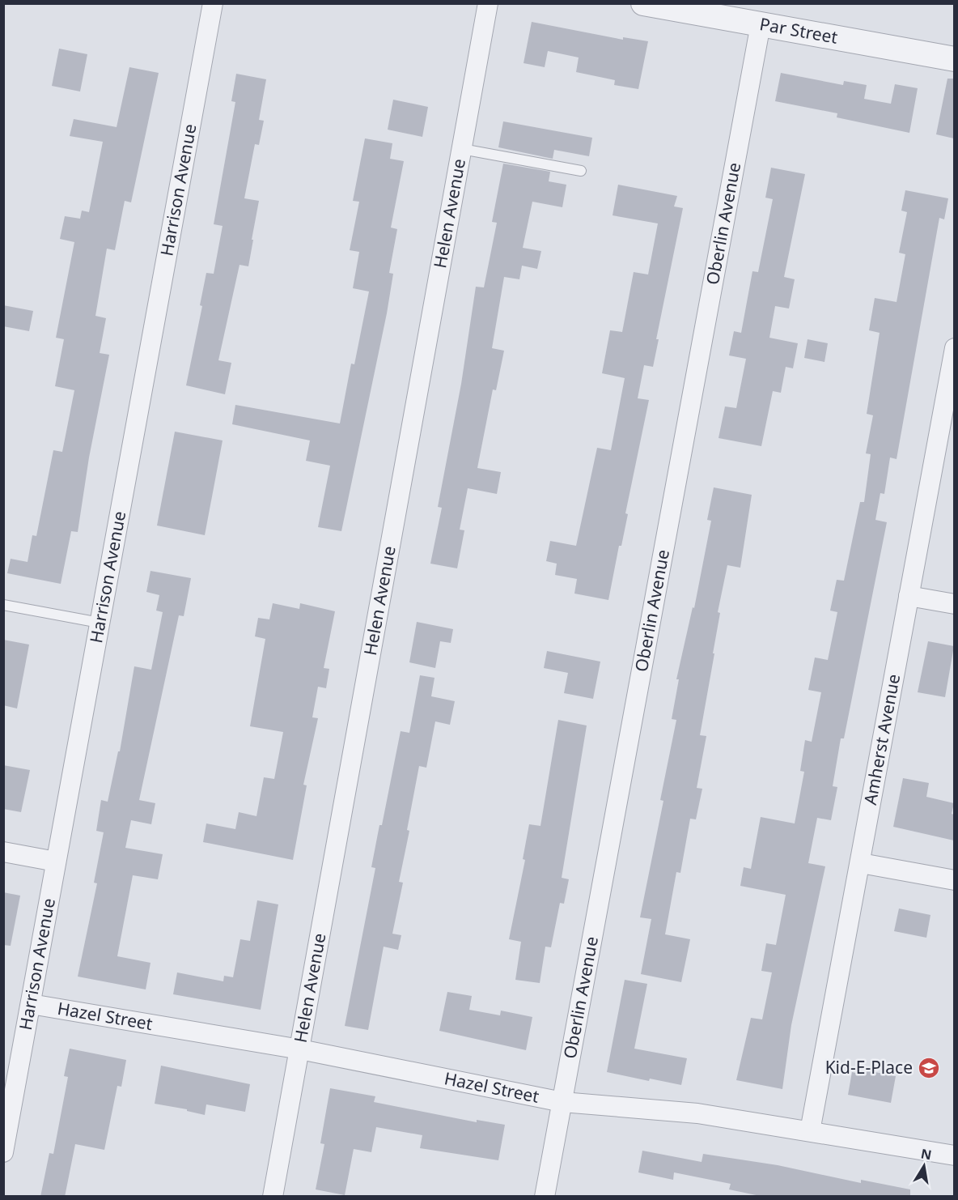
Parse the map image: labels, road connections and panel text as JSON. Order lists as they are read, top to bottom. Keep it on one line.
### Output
{"streets":{"street":["Par Street","Harrison Avenue","Helen Avenue","Oberlin Avenue","Amherst Avenue","Hazel Street"]},"crossings":[["Par Street","Oberlin Avenue"],["Harrison Avenue","Hazel Street"],["Helen Avenue","Hazel Street"],["Oberlin Avenue","Hazel Street"],["Amherst Avenue","Hazel Street"]],"places":{"school or university":["Kid-E-Place"]},"north":"top"}
